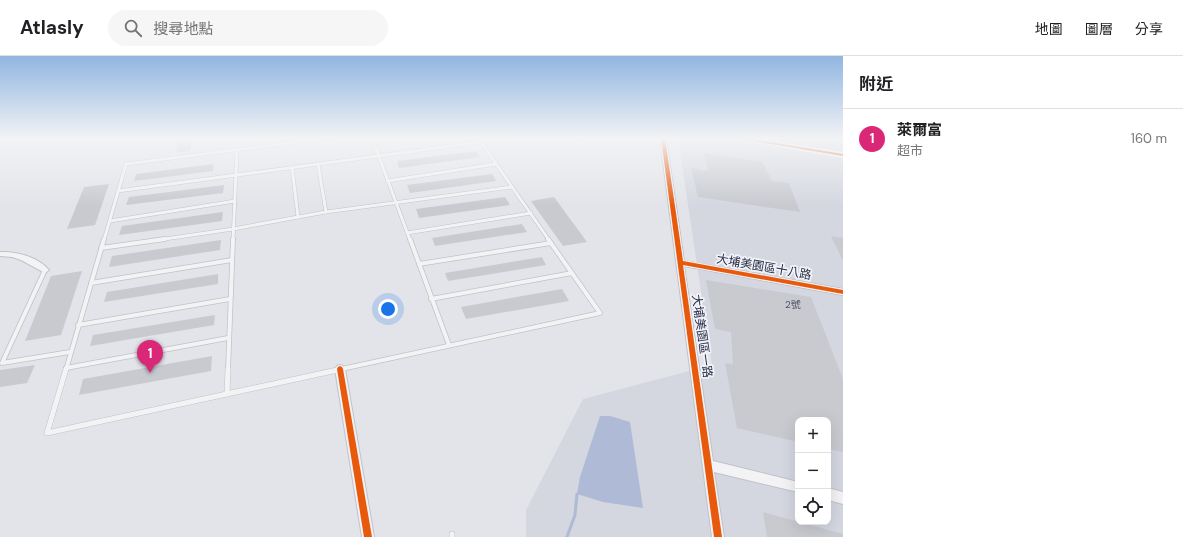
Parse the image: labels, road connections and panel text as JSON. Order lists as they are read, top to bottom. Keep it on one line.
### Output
{"streets":{"street":["大埔美園區十八路","大埔美園區一路"]},"crossings":[["大埔美園區十八路","大埔美園區一路"]],"house_numbers":["2號"],"page":{"header":"Atlasly","search":"搜尋地點","nav":["地圖","圖層","分享"],"heading":"附近","list":[{"mark":"1","name":"萊爾富","note":"超市","value":"160 m"}],"pins":"1","map_buttons":["+","−"]}}
